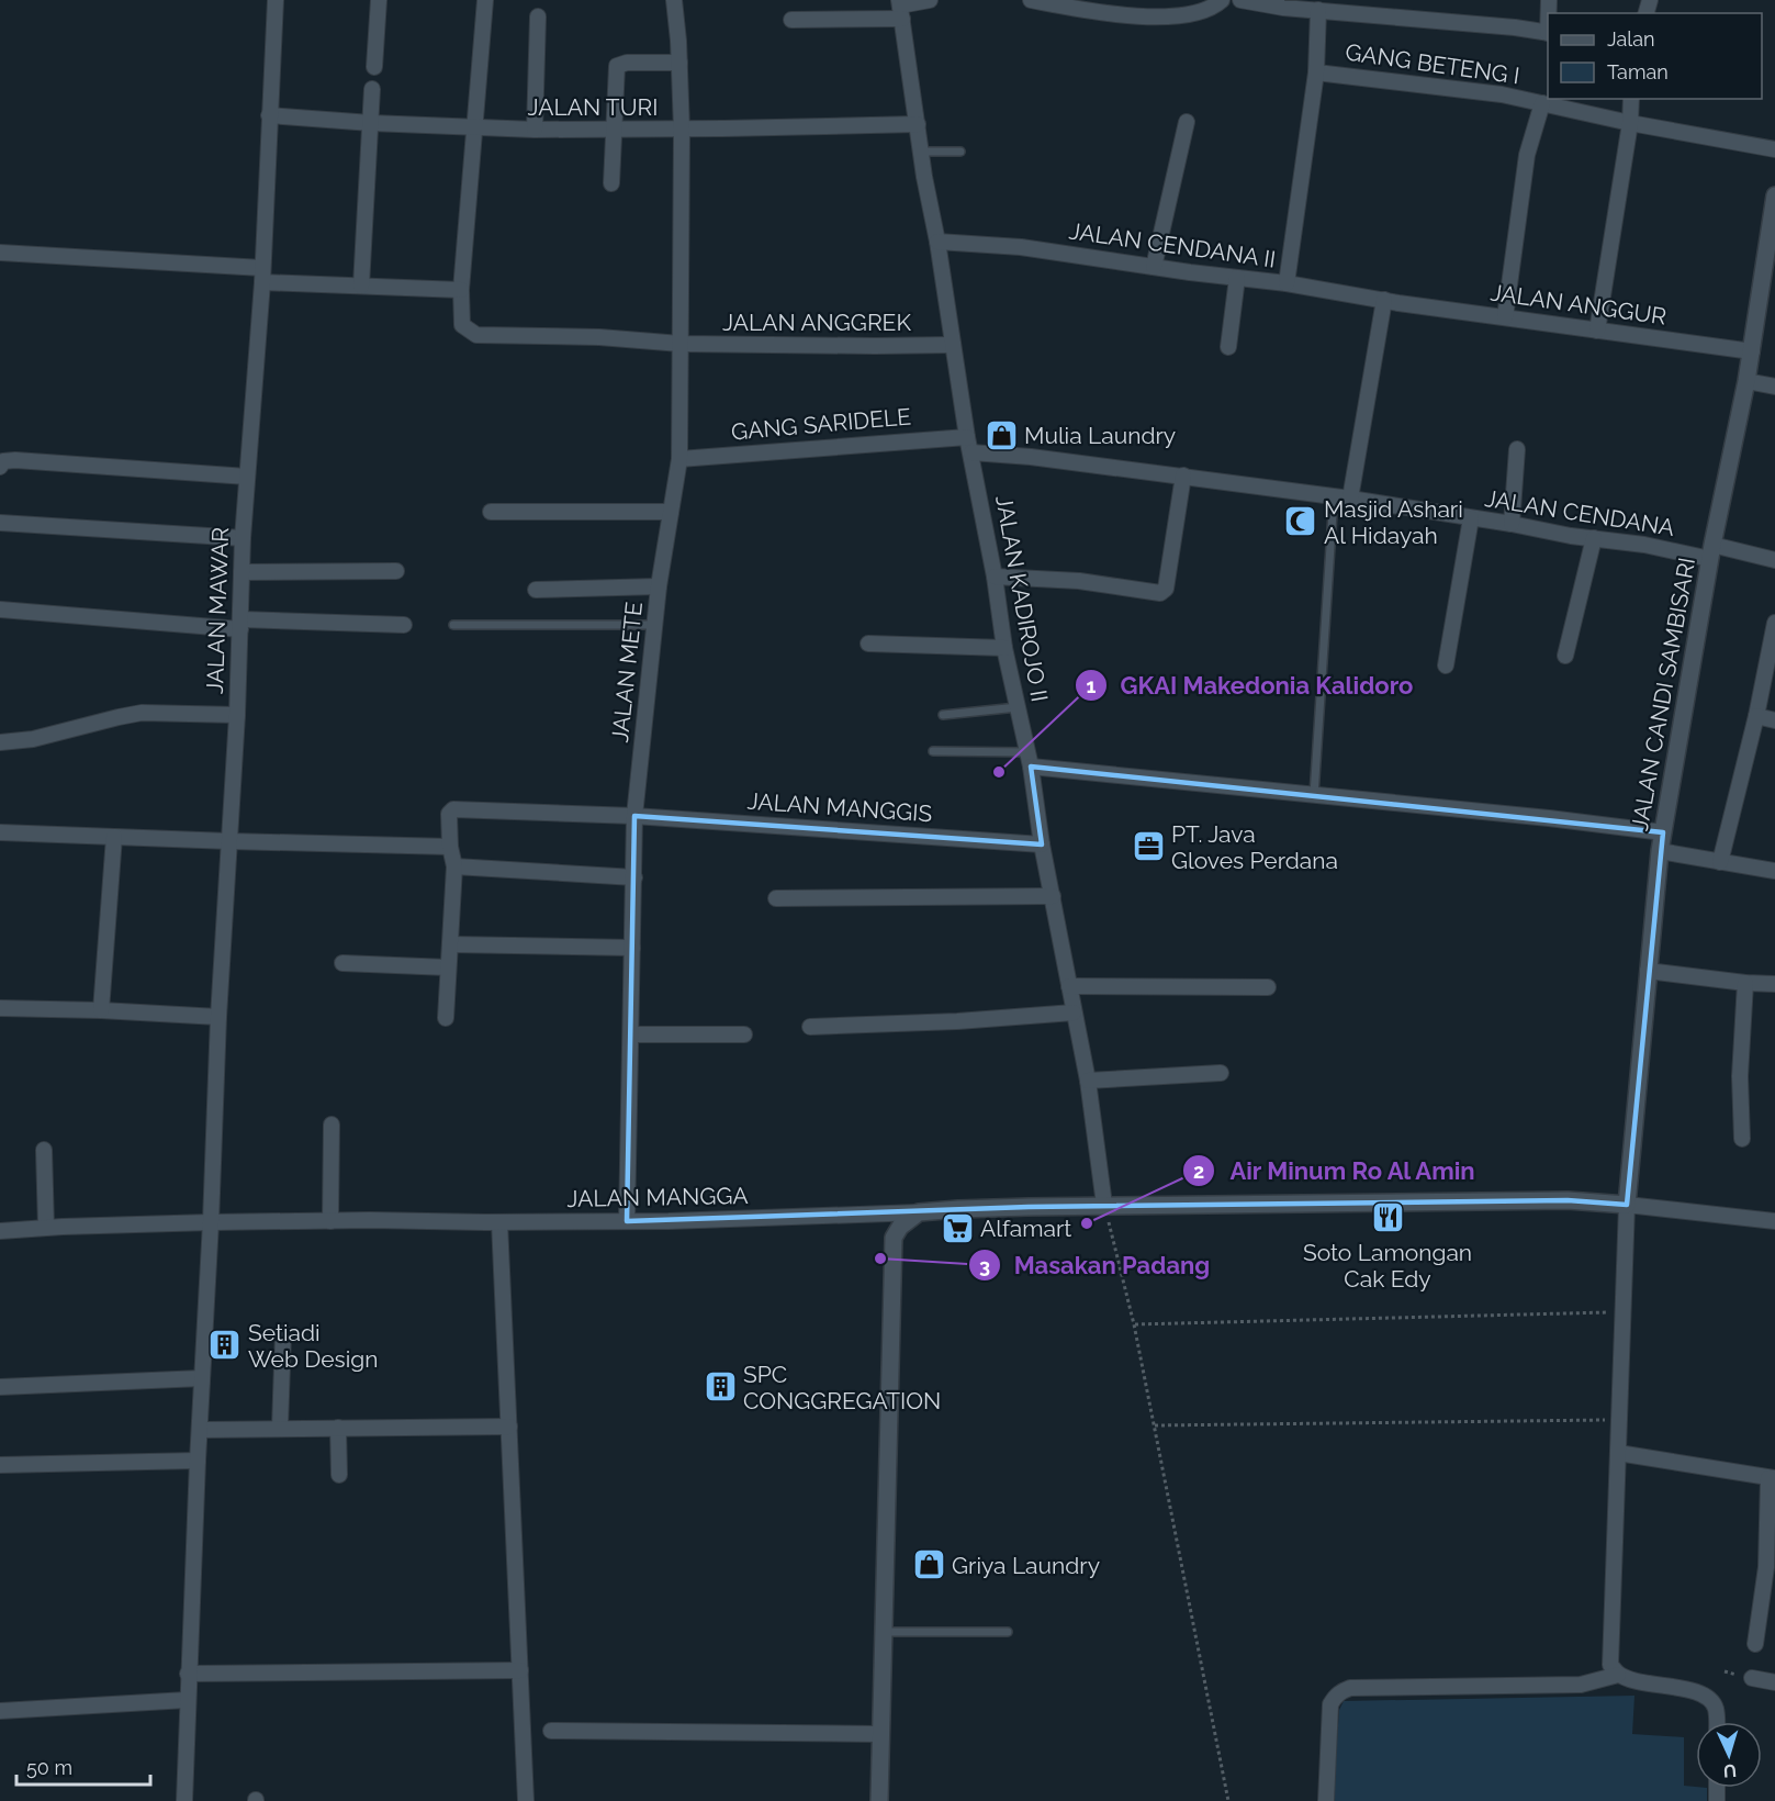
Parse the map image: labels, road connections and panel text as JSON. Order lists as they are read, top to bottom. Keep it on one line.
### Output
{"streets":{"street":["GANG BETENG I","JALAN TURI","JALAN CENDANA II","JALAN ANGGUR","JALAN ANGGREK","GANG SARIDELE","JALAN CENDANA","JALAN KADIROJO II","JALAN MAWAR","JALAN METE","JALAN CANDI SAMBISARI","JALAN MANGGIS","JALAN MANGGA"]},"crossings":[["JALAN TURI","JALAN KADIROJO II"],["JALAN TURI","JALAN MAWAR"],["JALAN TURI","JALAN METE"],["JALAN CENDANA II","JALAN ANGGUR"],["JALAN CENDANA II","JALAN KADIROJO II"],["JALAN ANGGUR","JALAN CANDI SAMBISARI"],["JALAN ANGGREK","JALAN KADIROJO II"],["JALAN ANGGREK","JALAN METE"],["GANG SARIDELE","JALAN KADIROJO II"],["GANG SARIDELE","JALAN METE"],["JALAN CENDANA","JALAN KADIROJO II"],["JALAN CENDANA","JALAN CANDI SAMBISARI"],["JALAN KADIROJO II","JALAN MANGGIS"],["JALAN KADIROJO II","JALAN MANGGA"],["JALAN MAWAR","JALAN MANGGA"],["JALAN METE","JALAN MANGGIS"],["JALAN METE","JALAN MANGGA"],["JALAN CANDI SAMBISARI","JALAN MANGGA"]],"places":{"shop":["Mulia Laundry","Griya Laundry"],"mosque":["Masjid Ashari Al Hidayah"],"other":["GKAI Makedonia Kalidoro","Air Minum Ro Al Amin","Masakan Padang"],"office":["PT. Java Gloves Perdana"],"restaurant":["Soto Lamongan Cak Edy"],"supermarket":["Alfamart"],"building":["Setiadi Web Design","SPC CONGGREGATION"]},"legend":["Jalan","Taman"],"scale_bar":"50 m","north":"bottom"}
